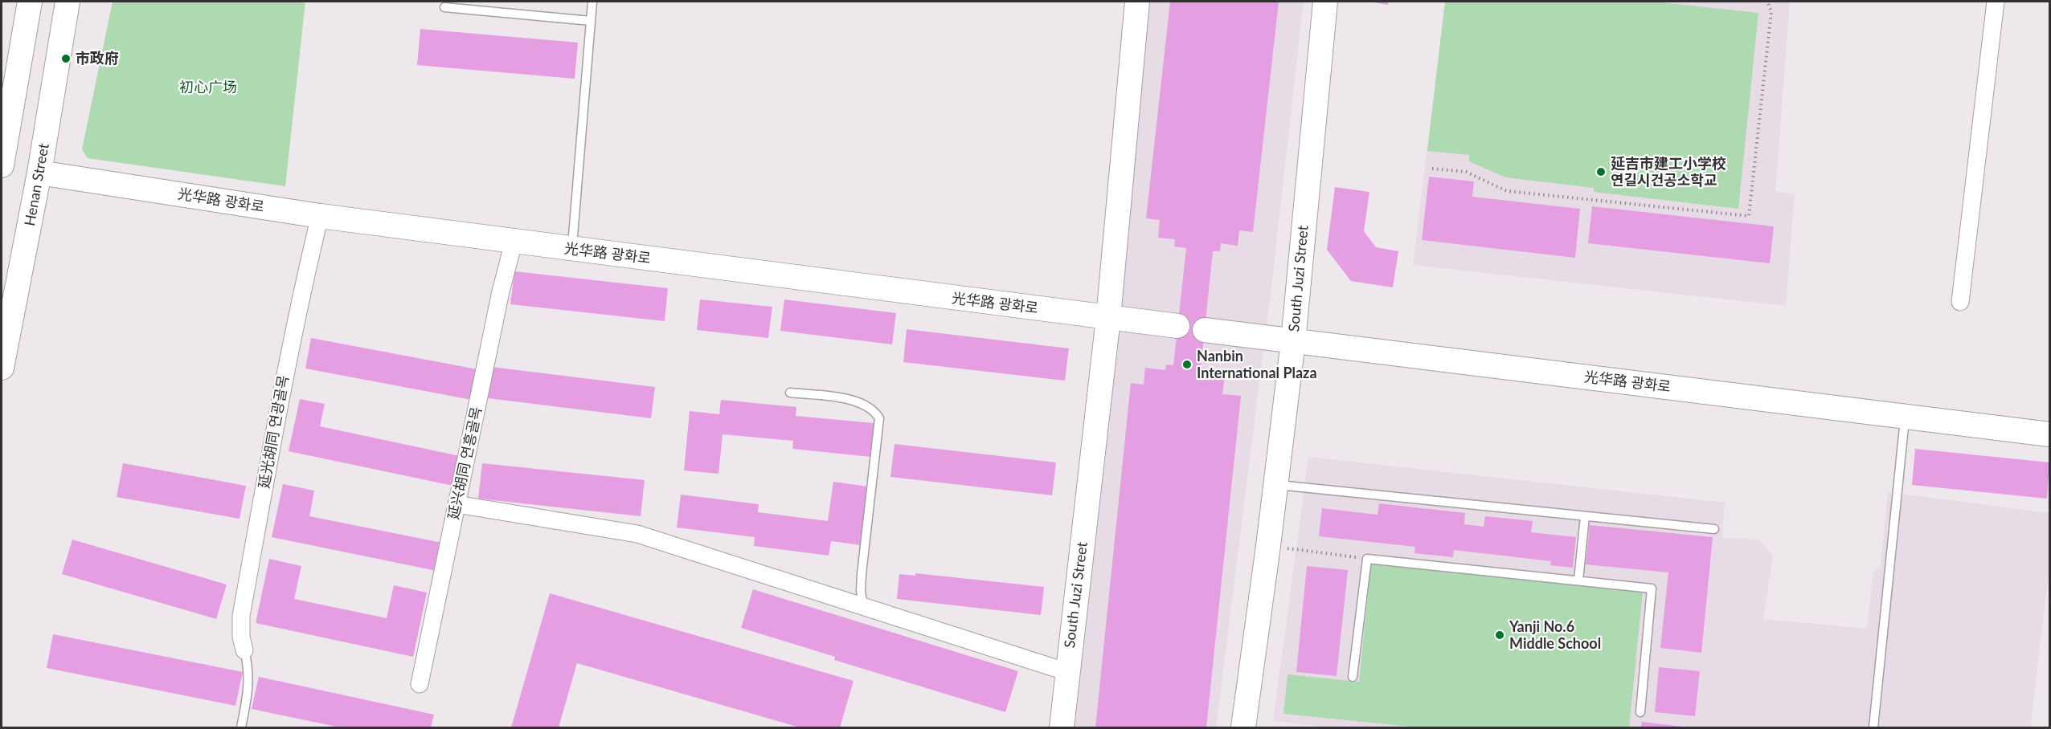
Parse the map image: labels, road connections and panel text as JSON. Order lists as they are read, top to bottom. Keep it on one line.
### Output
{"streets":{"main road":["Henan Street","光华路 광화로","South Juzi Street"],"street":["延光胡同 연광골목","延兴胡同 연흥골목"]},"crossings":[["Henan Street","光华路 광화로"],["光华路 광화로","South Juzi Street"],["光华路 광화로","延光胡同 연광골목"],["光华路 광화로","延兴胡同 연흥골목"]],"parks":["初心广场"],"places":["市政府","延吉市建工小学校 연길시건공소학교","Nanbin International Plaza","Yanji No.6 Middle School"]}
